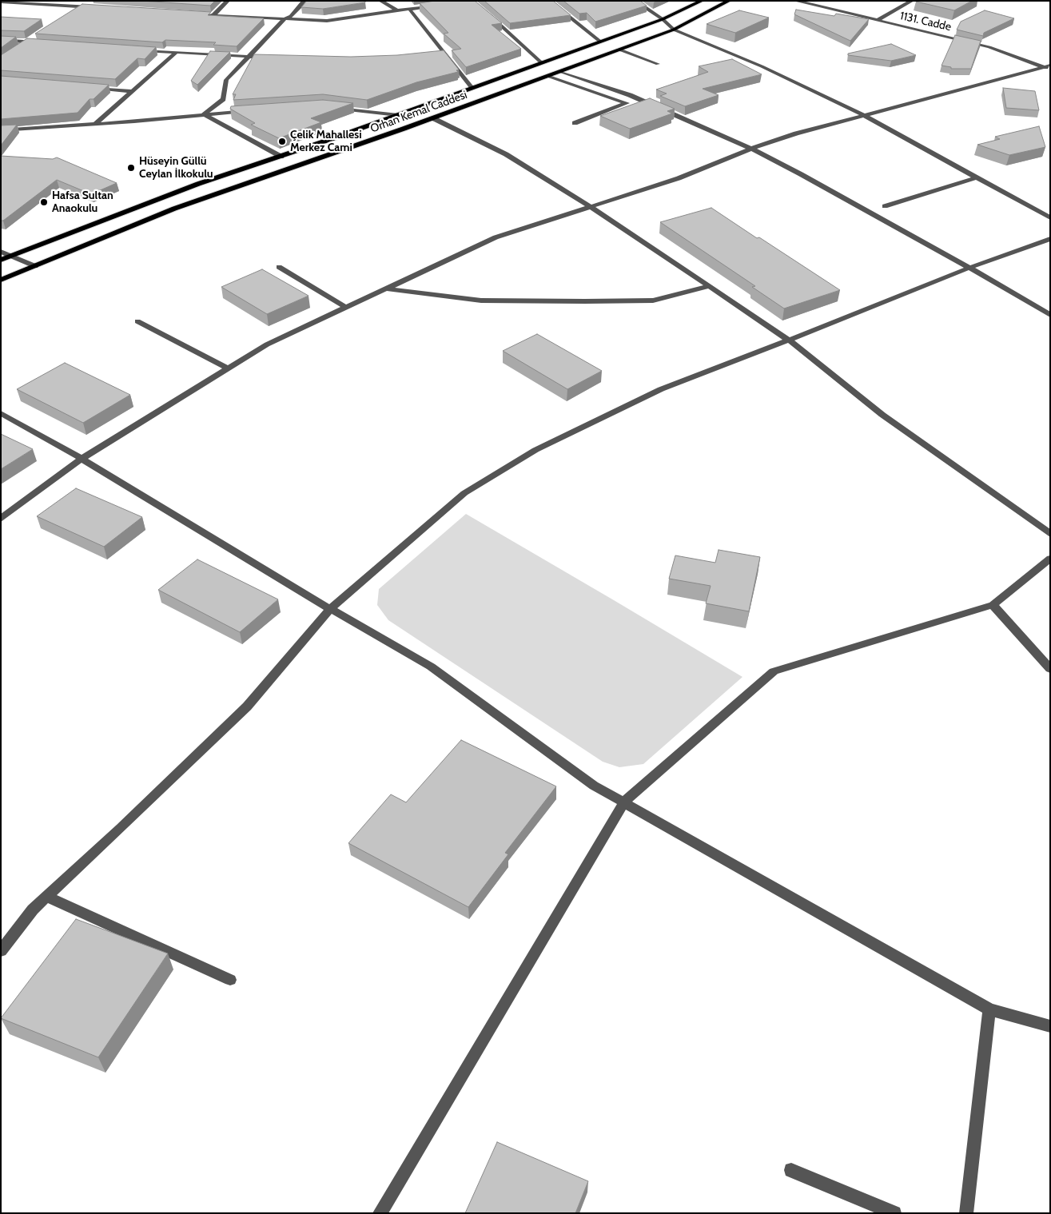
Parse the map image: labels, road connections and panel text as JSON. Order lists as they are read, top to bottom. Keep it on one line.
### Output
{"streets":{"main road":["Orhan Kemal Caddesi"],"street":["1131. Cadde"]},"places":["Çelik Mahallesi Merkez Cami","Hüseyin Güllü Ceylan İlkokulu","Hafsa Sultan Anaokulu"]}
